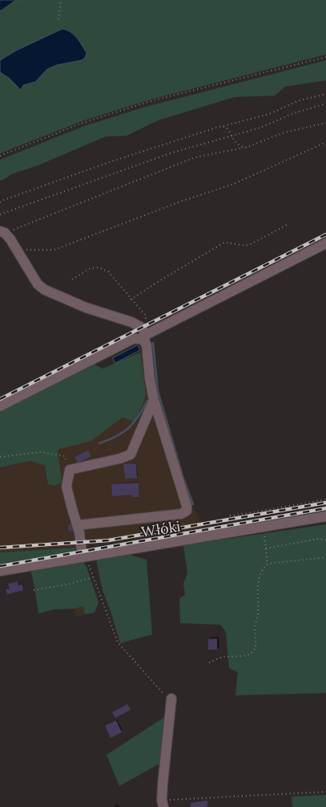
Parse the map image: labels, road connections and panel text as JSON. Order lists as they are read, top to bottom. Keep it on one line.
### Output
{"streets":{"street":["Włóki"]}}
